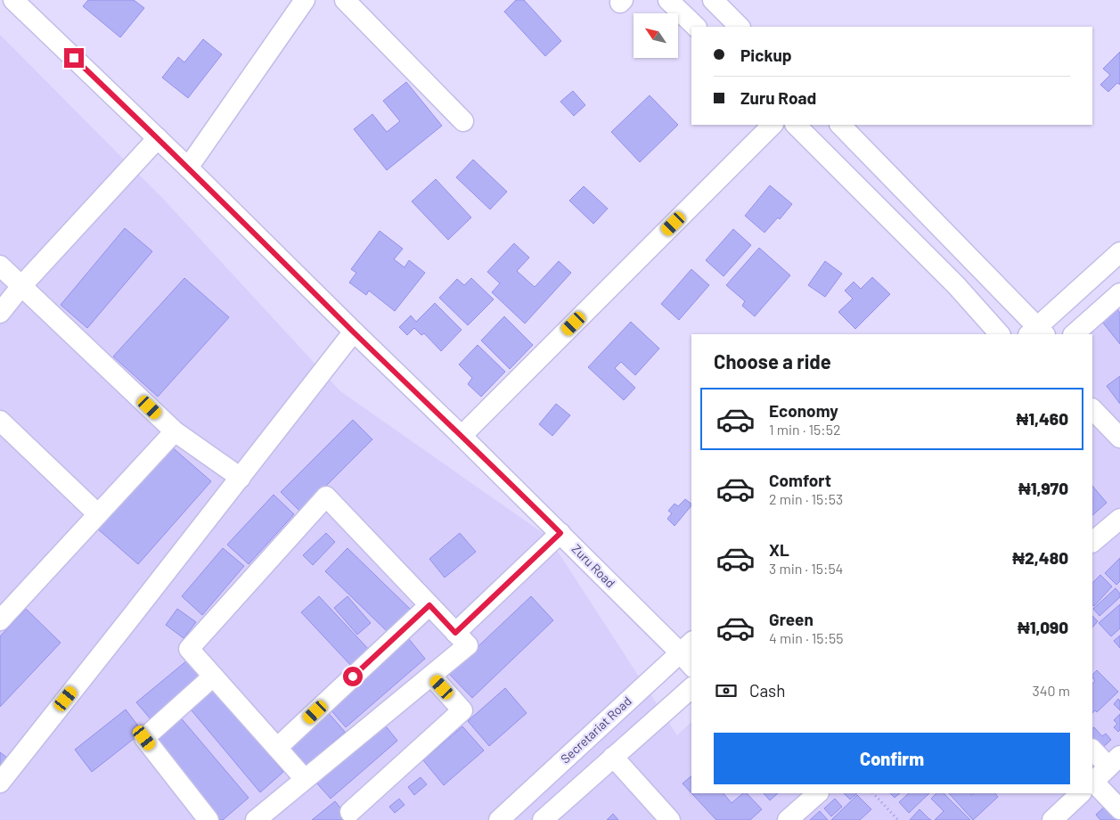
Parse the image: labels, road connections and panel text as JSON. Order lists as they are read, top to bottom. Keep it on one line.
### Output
{"streets":{"street":["Zuru Road","Secretariat Road"]},"crossings":[["Zuru Road","Secretariat Road"]],"north":"top left","page":{"banner":["Pickup","Zuru Road"],"heading":"Choose a ride","list":[{"name":"Economy","note":"1 min · 15:52","value":"₦1,460"},{"name":"Comfort","note":"2 min · 15:53","value":"₦1,970"},{"name":"XL","note":"3 min · 15:54","value":"₦2,480"},{"name":"Green","note":"4 min · 15:55","value":"₦1,090"}],"pay":["Cash","340 m"],"buttons":"Confirm"}}
